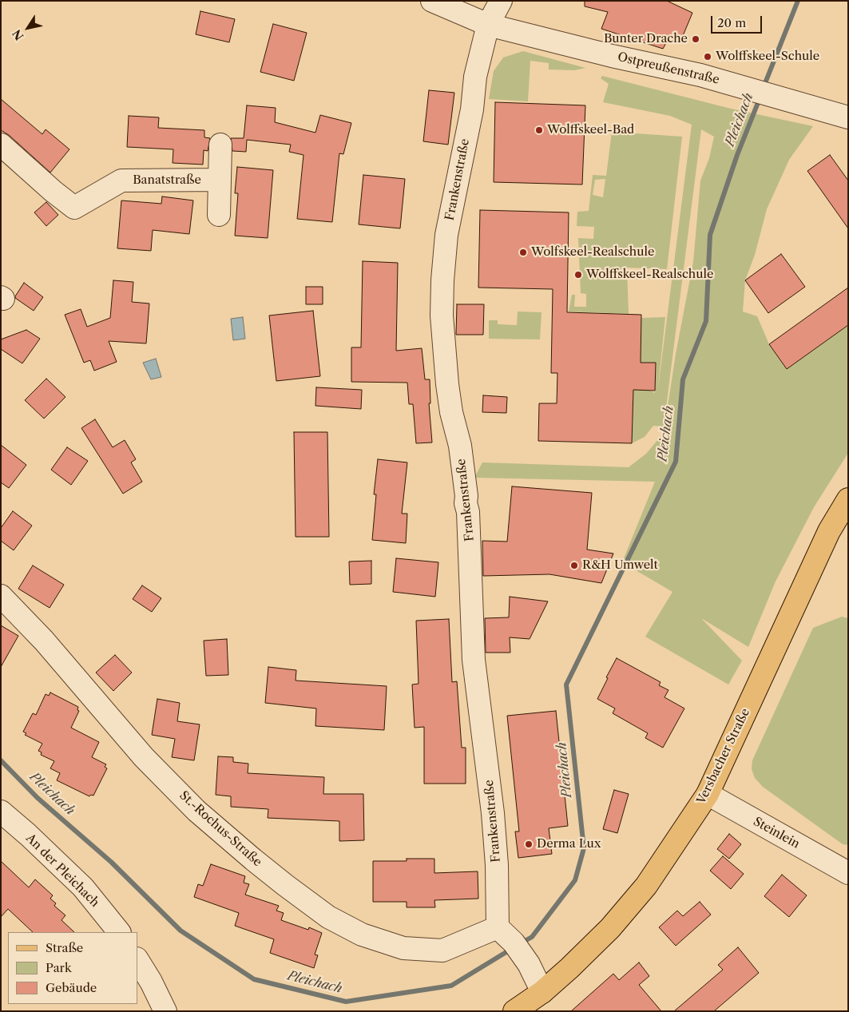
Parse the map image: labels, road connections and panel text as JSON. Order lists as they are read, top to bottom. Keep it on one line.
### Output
{"streets":{"main road":["Versbacher Straße"],"street":["Ostpreußenstraße","Frankenstraße","Banatstraße","St.-Rochus-Straße","Steinlein","An der Pleichach"]},"crossings":[["Ostpreußenstraße","Frankenstraße"],["Frankenstraße","St.-Rochus-Straße"],["Versbacher Straße","Steinlein"]],"water":["Pleichach"],"places":["Bunter Drache","Wolffskeel-Schule","Wolffskeel-Bad","Wolfskeel-Realschule","Wolffskeel-Realschule","R&H Umwelt","Derma Lux"],"legend":["Straße","Park","Gebäude"],"scale_bar":"20 m","north":"bottom left"}
